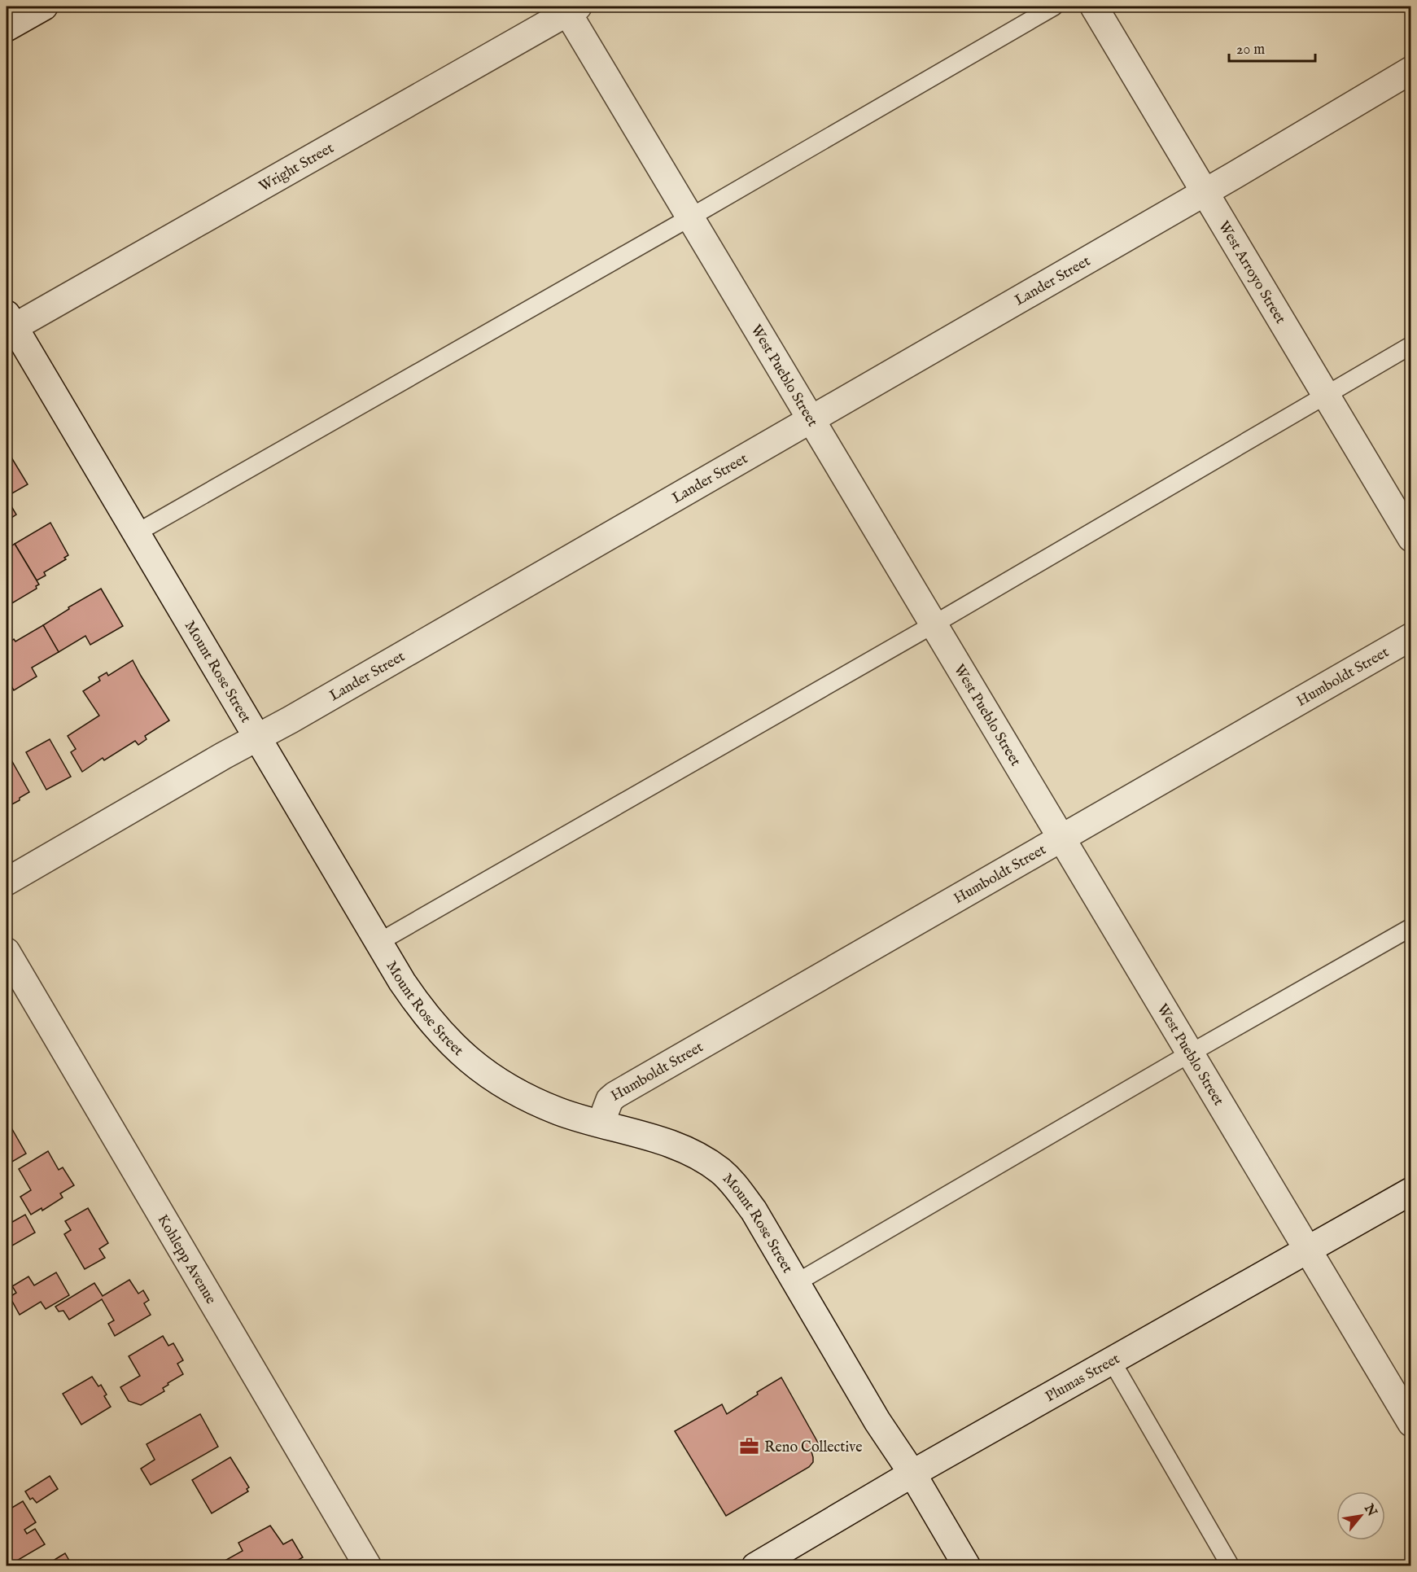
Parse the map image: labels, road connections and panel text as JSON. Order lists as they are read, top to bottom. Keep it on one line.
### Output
{"streets":{"street":["Wright Street","West Arroyo Street","Lander Street","West Pueblo Street","Mount Rose Street","Humboldt Street","Kohlepp Avenue","Plumas Street"]},"crossings":[["Wright Street","West Pueblo Street"],["Wright Street","Mount Rose Street"],["West Arroyo Street","Lander Street"],["Lander Street","West Pueblo Street"],["Lander Street","Mount Rose Street"],["West Pueblo Street","Humboldt Street"],["West Pueblo Street","Plumas Street"],["Mount Rose Street","Humboldt Street"],["Mount Rose Street","Plumas Street"]],"places":{"office":["Reno Collective"]},"scale_bar":"20 m","north":"top right"}
